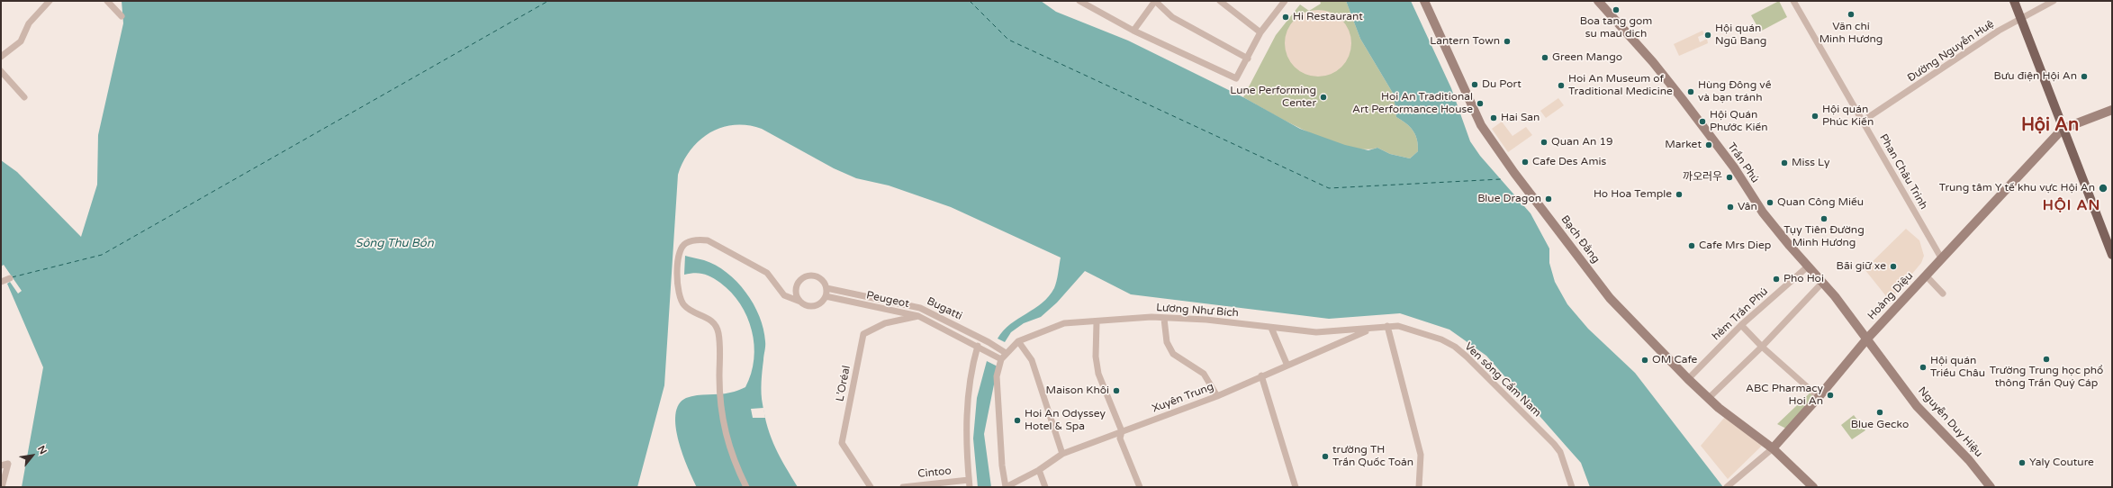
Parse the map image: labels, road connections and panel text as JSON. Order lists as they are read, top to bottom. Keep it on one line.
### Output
{"streets":{"street":["Đường Nguyễn Huệ","Trần Phú","Phan Châu Trinh","Bạch Đằng","Hoàng Diệu","Peugeot","Bugatti","Lương Như Bích","hẻm Trần Phú","Ven sông Cẩm Nam","L’Oréal","Xuyên Trung","Nguyễn Duy Hiệu","Cintoo"]},"crossings":[["Đường Nguyễn Huệ","Phan Châu Trinh"],["Trần Phú","Hoàng Diệu"],["Trần Phú","hẻm Trần Phú"],["Trần Phú","Nguyễn Duy Hiệu"],["Phan Châu Trinh","Hoàng Diệu"],["Bạch Đằng","Hoàng Diệu"],["Bạch Đằng","hẻm Trần Phú"],["Hoàng Diệu","Nguyễn Duy Hiệu"],["Peugeot","Bugatti"],["Peugeot","Lương Như Bích"],["Peugeot","L’Oréal"],["Bugatti","Lương Như Bích"],["Lương Như Bích","Ven sông Cẩm Nam"],["Lương Như Bích","Xuyên Trung"]],"districts":["Hội An","HỘI AN"],"water":["Sông Thu Bồn"],"places":["Boa tang gom su mau dich","Văn chỉ Minh Hương","Hi Restaurant","Hội quán Ngũ Bang","Lantern Town","Green Mango","Bưu điện Hội An","Du Port","Hoi An Museum of Traditional Medicine","Hùng Đông về và bạn tránh","Lune Performing Center","Hoi An Traditional Art Performance House","Hội quán Phúc Kiến","Hai San","Hội Quán Phước Kiến","Quan An 19","Market","Cafe Des Amis","Miss Ly","까오러우","Trung tâm Y tế khu vực Hội An","Ho Hoa Temple","Blue Dragon","Quan Công Miếu","Vân","Tụy Tiên Đường Minh Hương","Cafe Mrs Diep","Bãi giữ xe","Pho Hoi","Trường Trung học phổ thông Trần Quý Cáp","OM Cafe","Hội quán Triều Châu","Maison Khôi","ABC Pharmacy Hoi An","Blue Gecko","Hoi An Odyssey Hotel & Spa","trường TH Trần Quốc Toản","Yaly Couture"],"north":"top right"}
